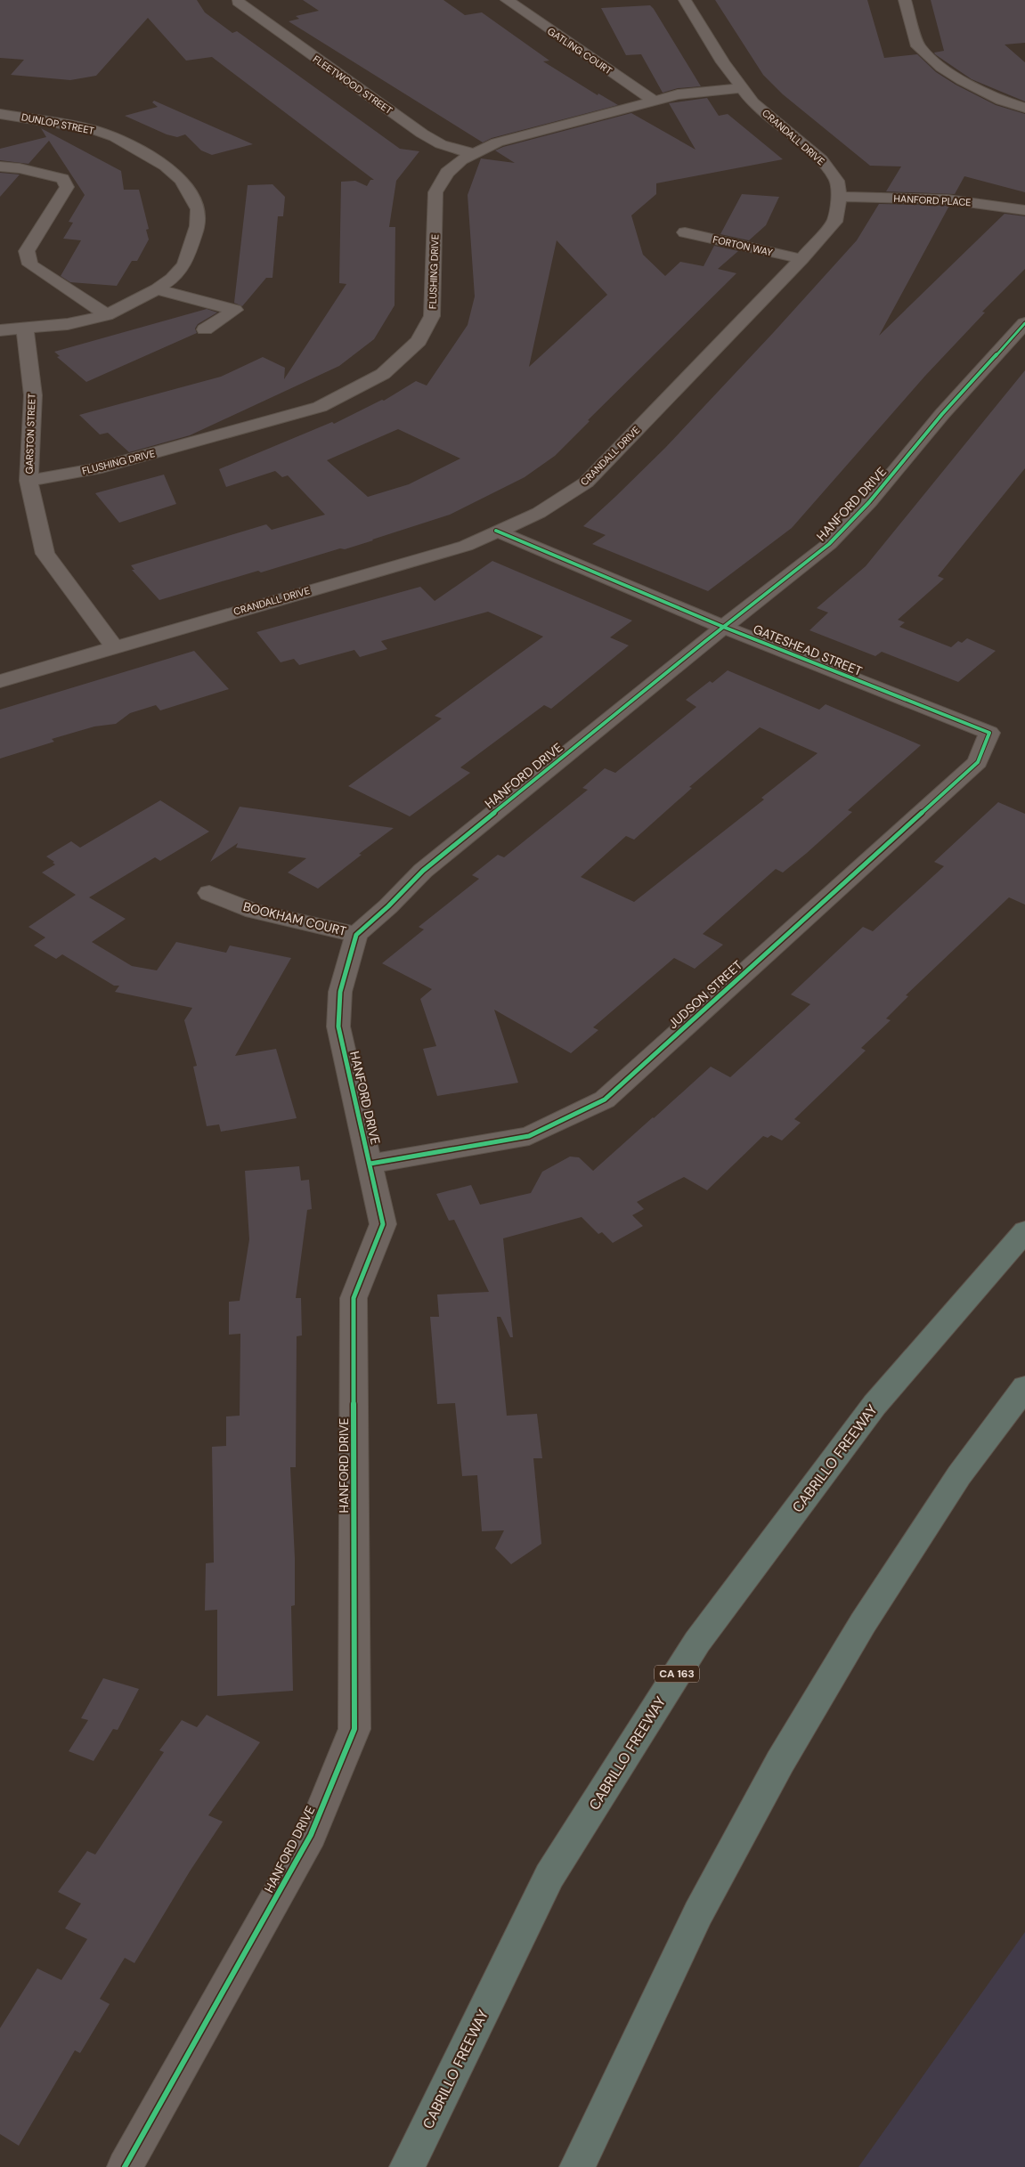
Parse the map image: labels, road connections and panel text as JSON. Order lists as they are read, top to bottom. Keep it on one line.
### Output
{"streets":{"highway":["CABRILLO FREEWAY","CA 163"],"street":["GATLING COURT","FLEETWOOD STREET","DUNLOP STREET","CRANDALL DRIVE","HANFORD PLACE","FORTON WAY","FLUSHING DRIVE","GARSTON STREET","HANFORD DRIVE","GATESHEAD STREET","BOOKHAM COURT","JUDSON STREET"]},"crossings":[["GATLING COURT","FLUSHING DRIVE"],["FLEETWOOD STREET","FLUSHING DRIVE"],["DUNLOP STREET","GARSTON STREET"],["CRANDALL DRIVE","HANFORD PLACE"],["CRANDALL DRIVE","FORTON WAY"],["CRANDALL DRIVE","FLUSHING DRIVE"],["CRANDALL DRIVE","GARSTON STREET"],["CRANDALL DRIVE","GATESHEAD STREET"],["FLUSHING DRIVE","GARSTON STREET"],["HANFORD DRIVE","GATESHEAD STREET"],["HANFORD DRIVE","BOOKHAM COURT"],["HANFORD DRIVE","JUDSON STREET"],["GATESHEAD STREET","JUDSON STREET"]]}
